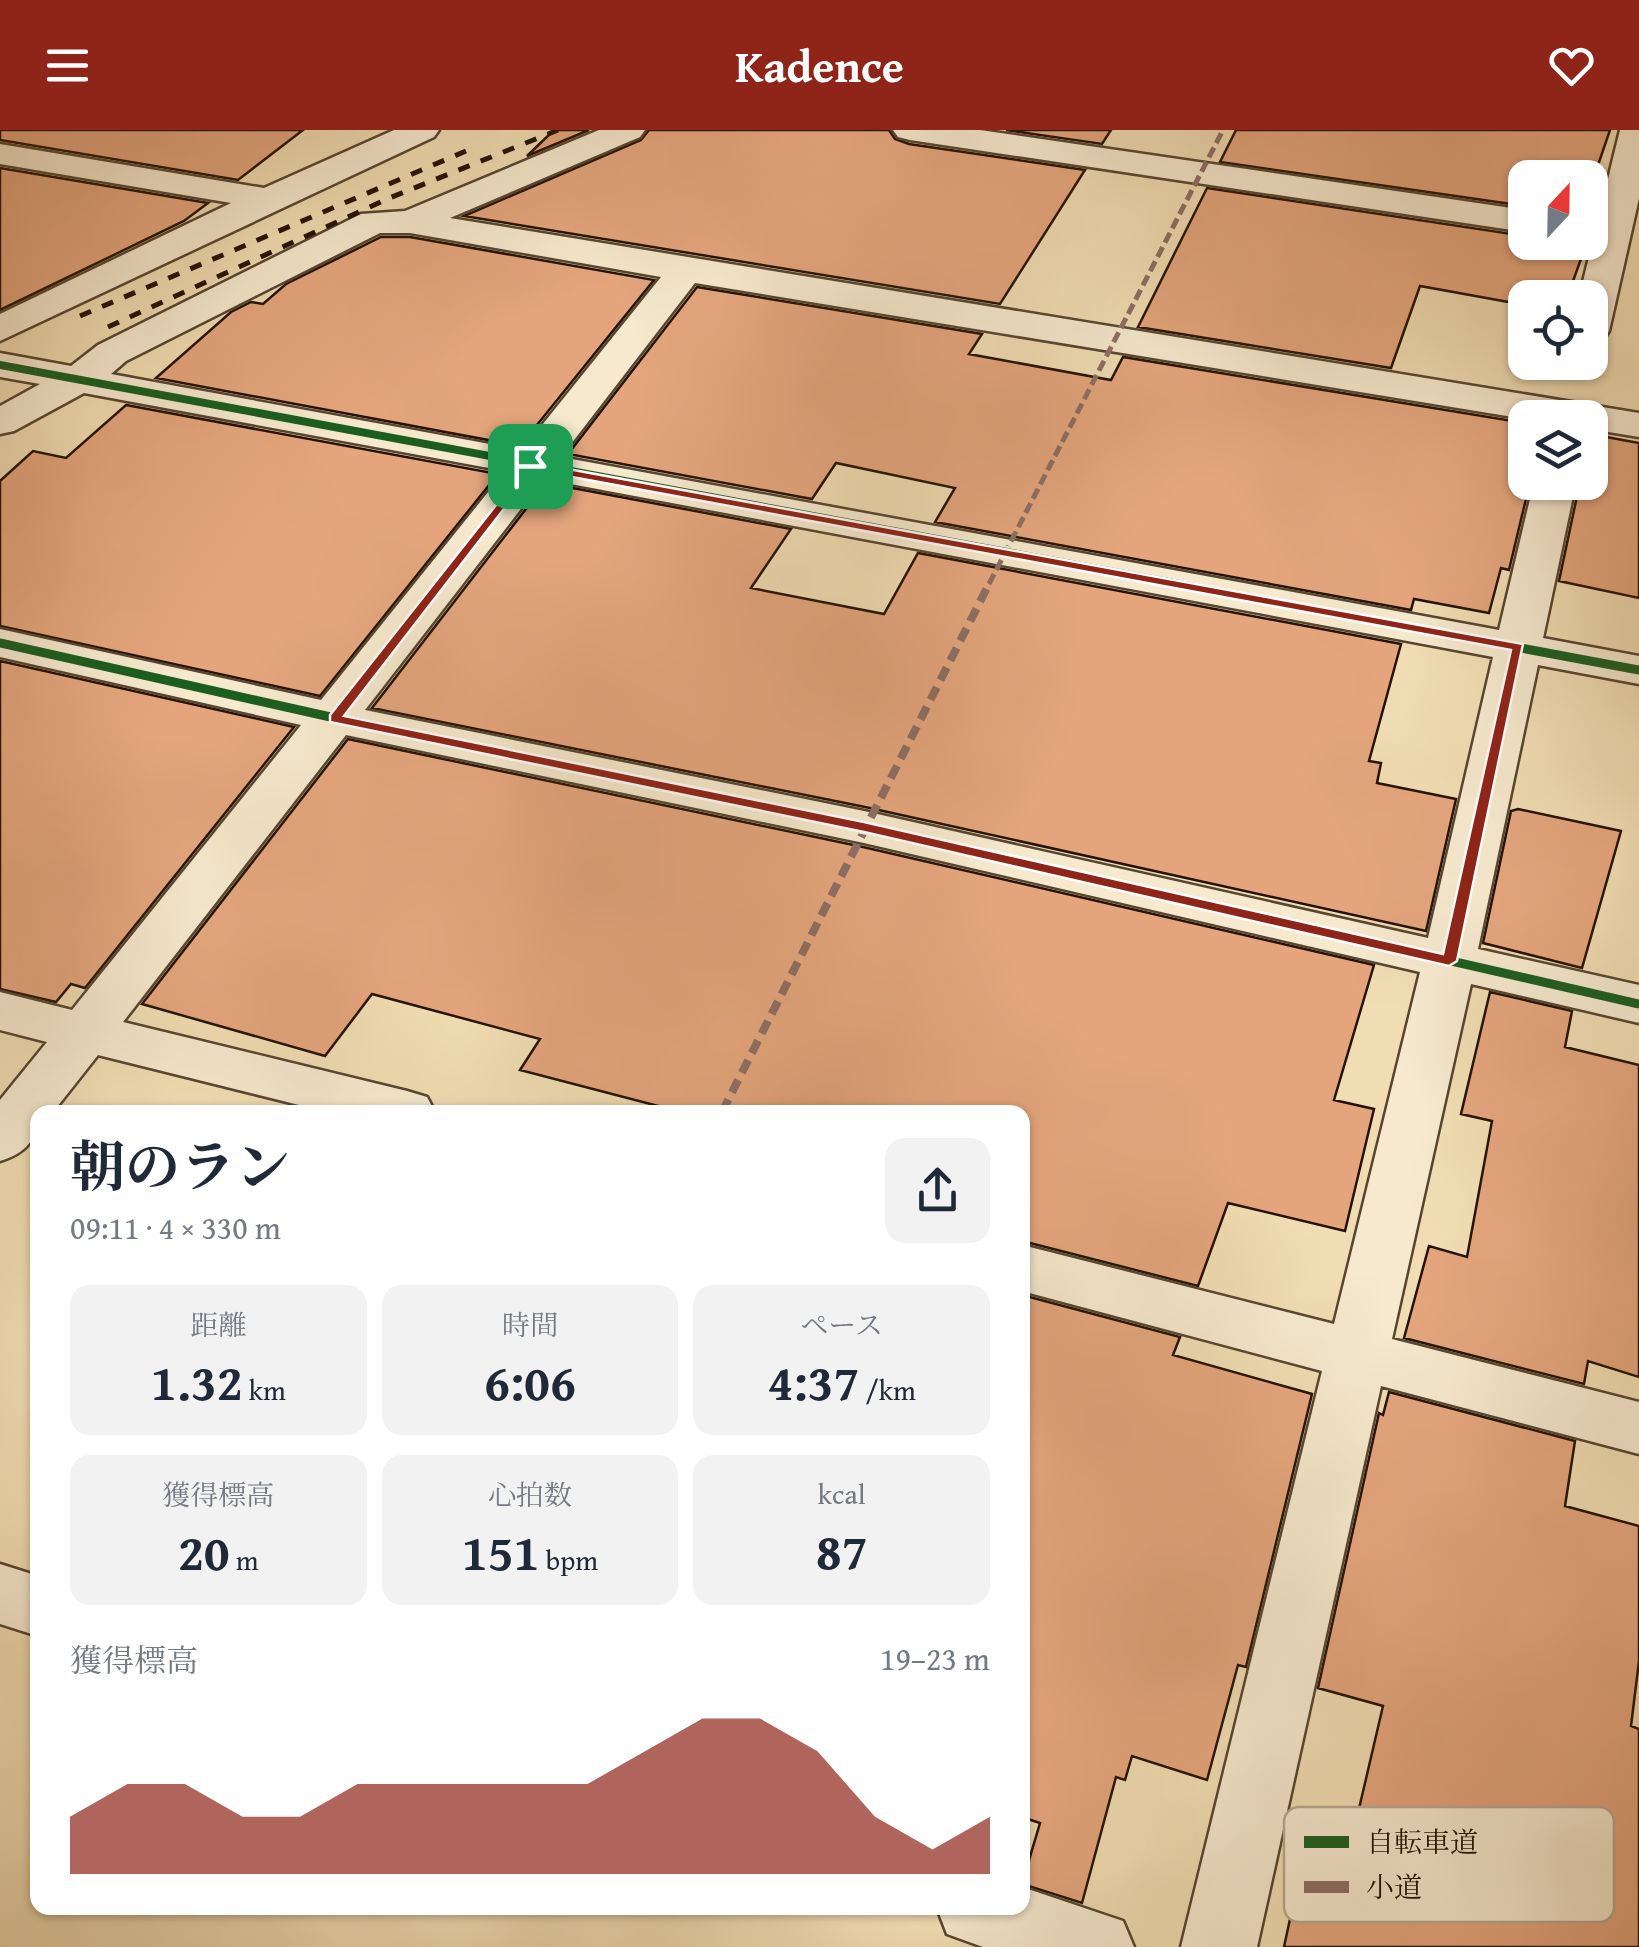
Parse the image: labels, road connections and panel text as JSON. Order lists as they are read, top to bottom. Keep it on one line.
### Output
{"legend":["自転車道","小道"],"north":"top","page":{"header":"Kadence","heading":["朝のラン","09:11 · 4 × 330 m"],"stats":[["距離","1.32 km"],["時間","6:06"],["ペース","4:37 /km"],["獲得標高","20 m"],["心拍数","151 bpm"],["kcal","87"]],"chart":["獲得標高","19–23 m"]}}
